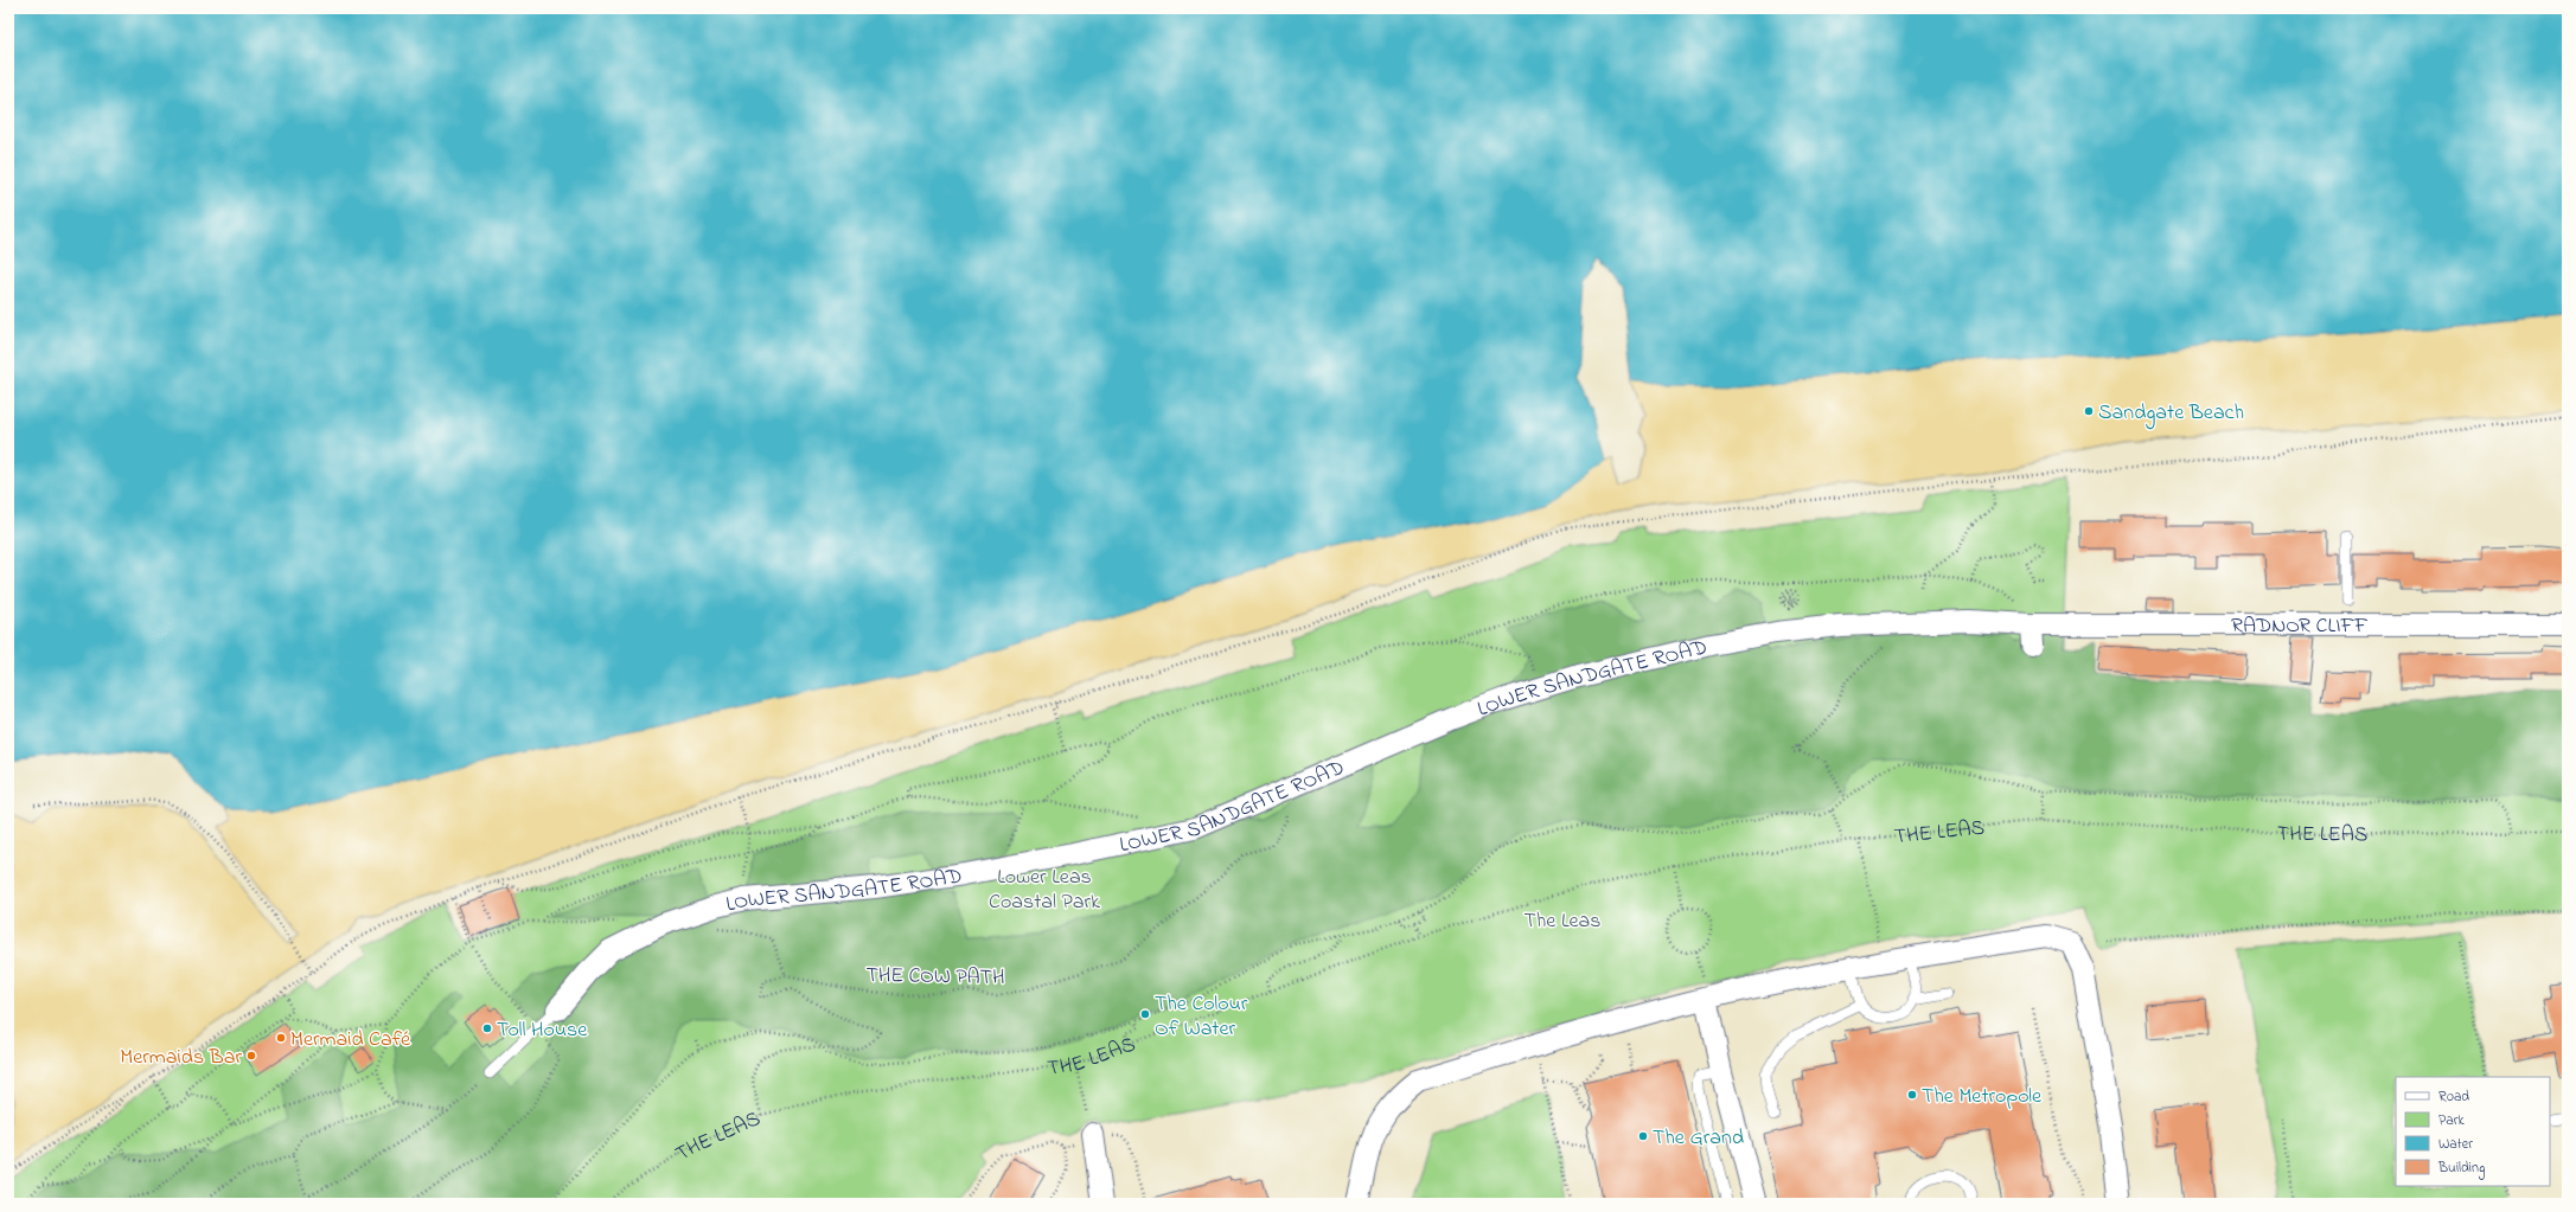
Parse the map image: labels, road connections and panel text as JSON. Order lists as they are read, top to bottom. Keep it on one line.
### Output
{"streets":{"street":["RADNOR CLIFF","LOWER SANDGATE ROAD"],"path":["THE LEAS","THE COW PATH"]},"crossings":[["RADNOR CLIFF","LOWER SANDGATE ROAD"],["LOWER SANDGATE ROAD","THE COW PATH"]],"parks":["Lower Leas Coastal Park","The Leas"],"places":["Sandgate Beach","The Colour Of Water","Toll House","Mermaid Café","Mermaids Bar","The Metropole","The Grand"],"legend":["Road","Park","Water","Building"]}
